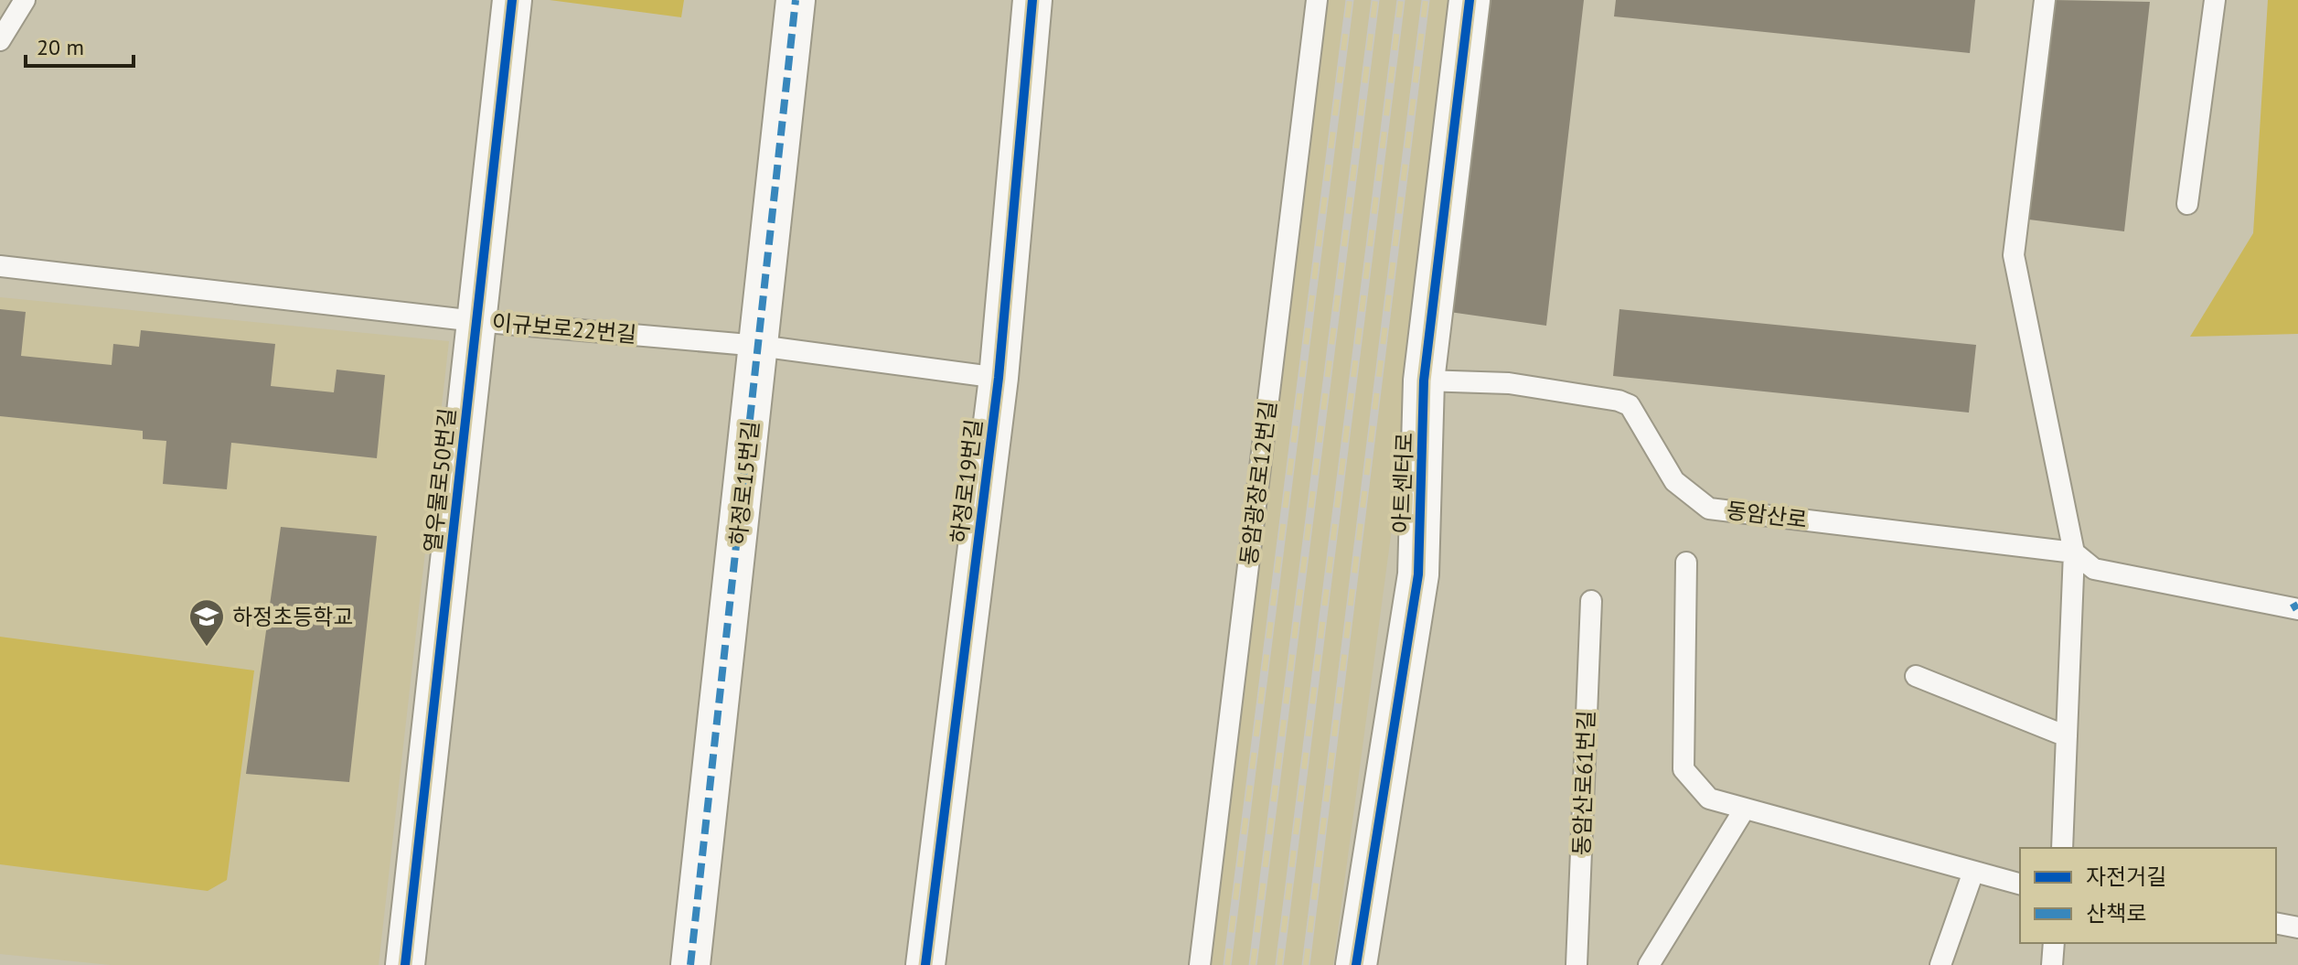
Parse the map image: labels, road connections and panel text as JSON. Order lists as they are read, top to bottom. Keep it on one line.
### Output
{"streets":{"street":["열우물로50번길","하정로19번길","하정로15번길","아트센터로"],"lane":["이규보로22번길","동암광장로12번길","동암산로","동암산로61번길"]},"crossings":[["이규보로22번길","열우물로50번길"],["이규보로22번길","하정로19번길"],["이규보로22번길","하정로15번길"],["아트센터로","동암산로"]],"places":{"school or university":["하정초등학교"]},"legend":["자전거길","산책로"],"scale_bar":"20 m"}
